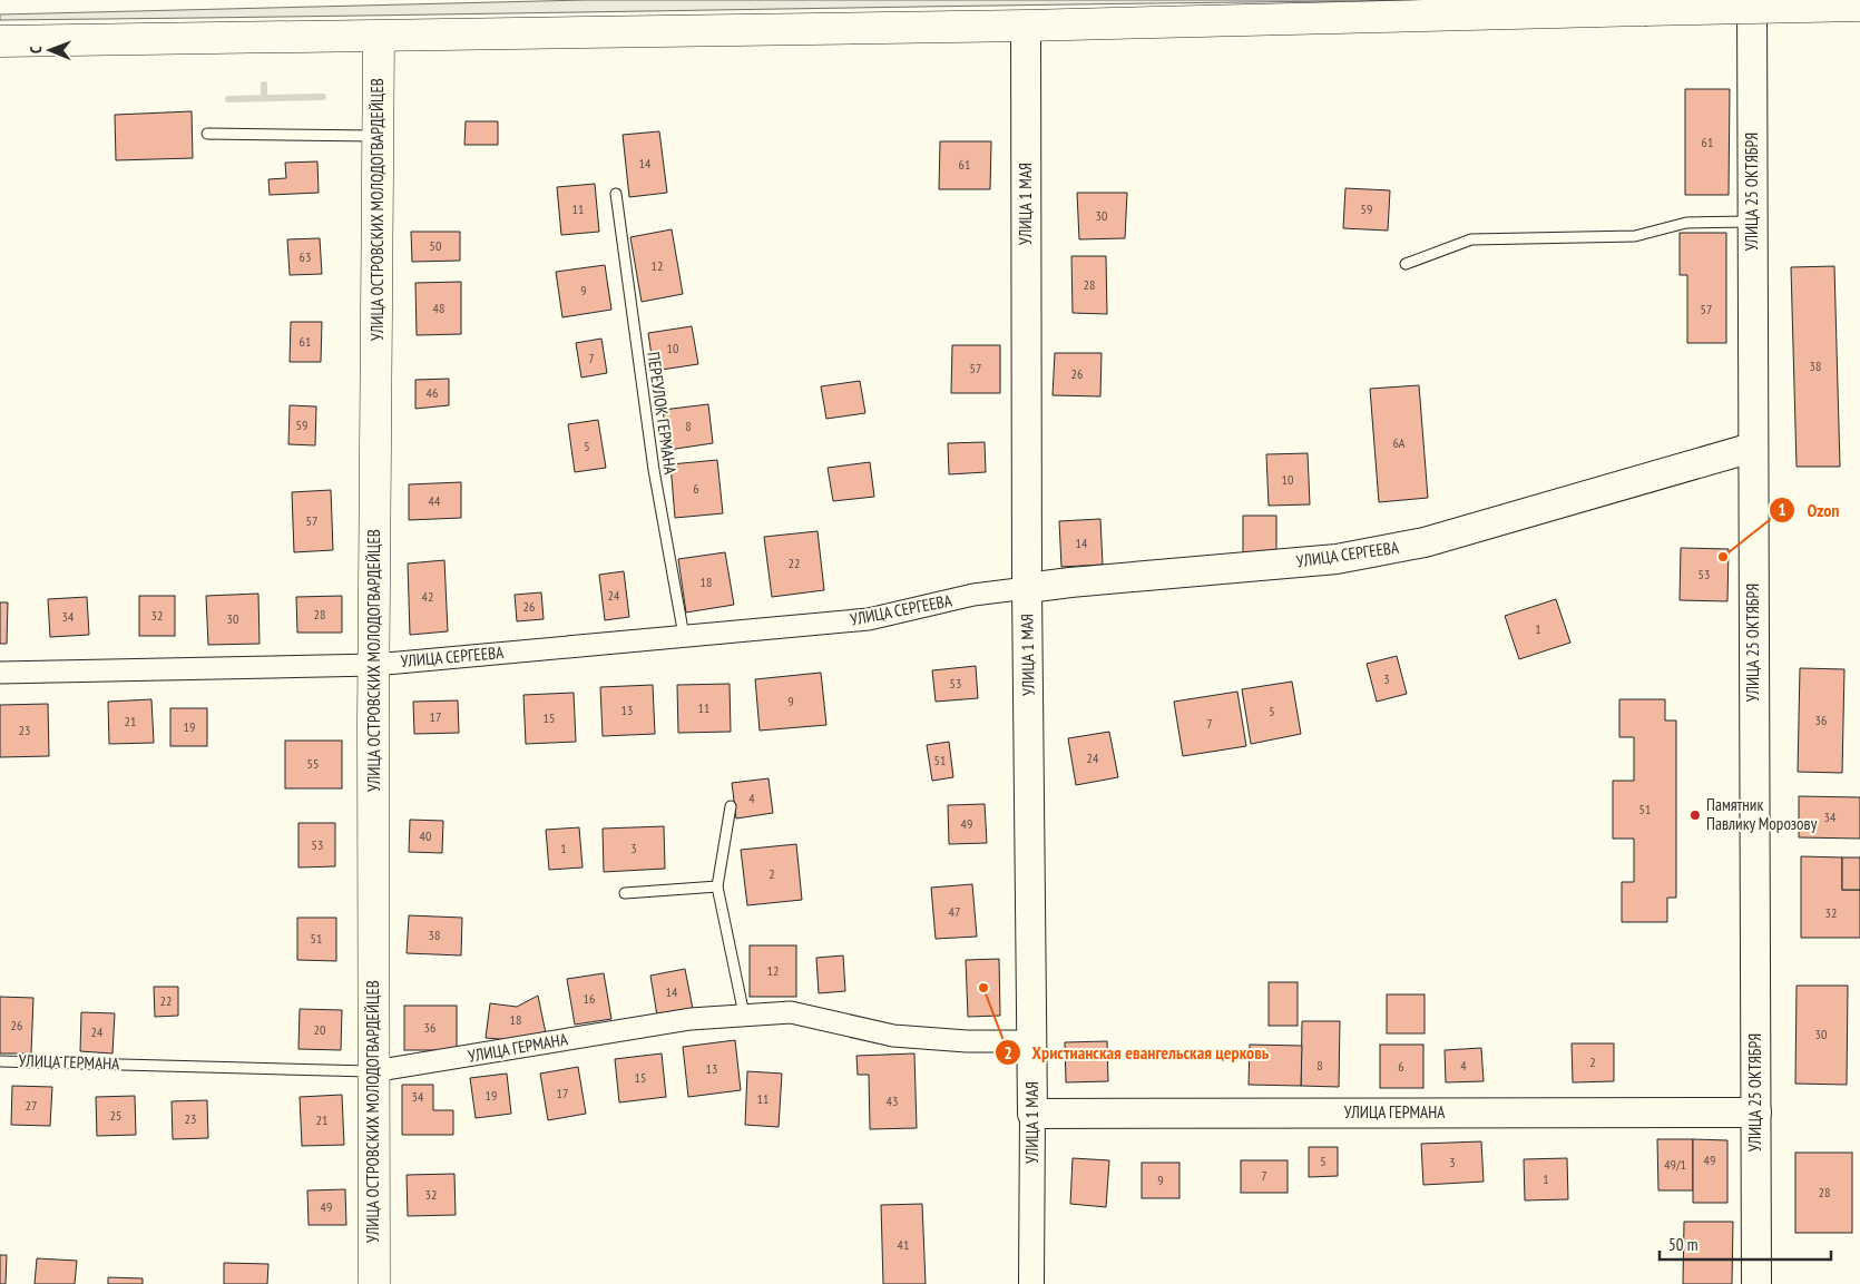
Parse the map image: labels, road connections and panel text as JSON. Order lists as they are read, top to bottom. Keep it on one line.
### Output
{"streets":{"main road":["УЛИЦА 25 ОКТЯБРЯ","УЛИЦА 1 МАЯ","УЛИЦА ОСТРОВСКИХ МОЛОДОГВАРДЕЙЦЕВ","УЛИЦА СЕРГЕЕВА","УЛИЦА ГЕРМАНА"],"lane":["ПЕРЕУЛОК ГЕРМАНА"]},"crossings":[["УЛИЦА 25 ОКТЯБРЯ","УЛИЦА СЕРГЕЕВА"],["УЛИЦА 25 ОКТЯБРЯ","УЛИЦА ГЕРМАНА"],["УЛИЦА 1 МАЯ","УЛИЦА СЕРГЕЕВА"],["УЛИЦА 1 МАЯ","УЛИЦА ГЕРМАНА"],["УЛИЦА ОСТРОВСКИХ МОЛОДОГВАРДЕЙЦЕВ","УЛИЦА СЕРГЕЕВА"],["УЛИЦА ОСТРОВСКИХ МОЛОДОГВАРДЕЙЦЕВ","УЛИЦА ГЕРМАНА"],["ПЕРЕУЛОК ГЕРМАНА","УЛИЦА СЕРГЕЕВА"]],"places":["Ozon","Памятник Павлику Морозову","Христианская евангельская церковь"],"house_numbers":["61","14","61","11","59","30","50","63","12","28","9","48","57","61","10","7","38","57","26","46","59","8","6А","5","10","6","44","57","14","22","53","18","24","42","26","28","32","34","30","1","3","53","9","11","13","5","17","15","36","21","7","19","23","24","51","55","4","51","34","49","40","53","1","3","2","47","32","38","51","12","14","16","22","18","26","36","20","24","30","2","8","4","6","13","15","17","19","34","11","43","27","25","23","21","49","5","3","49/1","7","1","9","28","32","49","41"],"scale_bar":"50 m","north":"left"}
